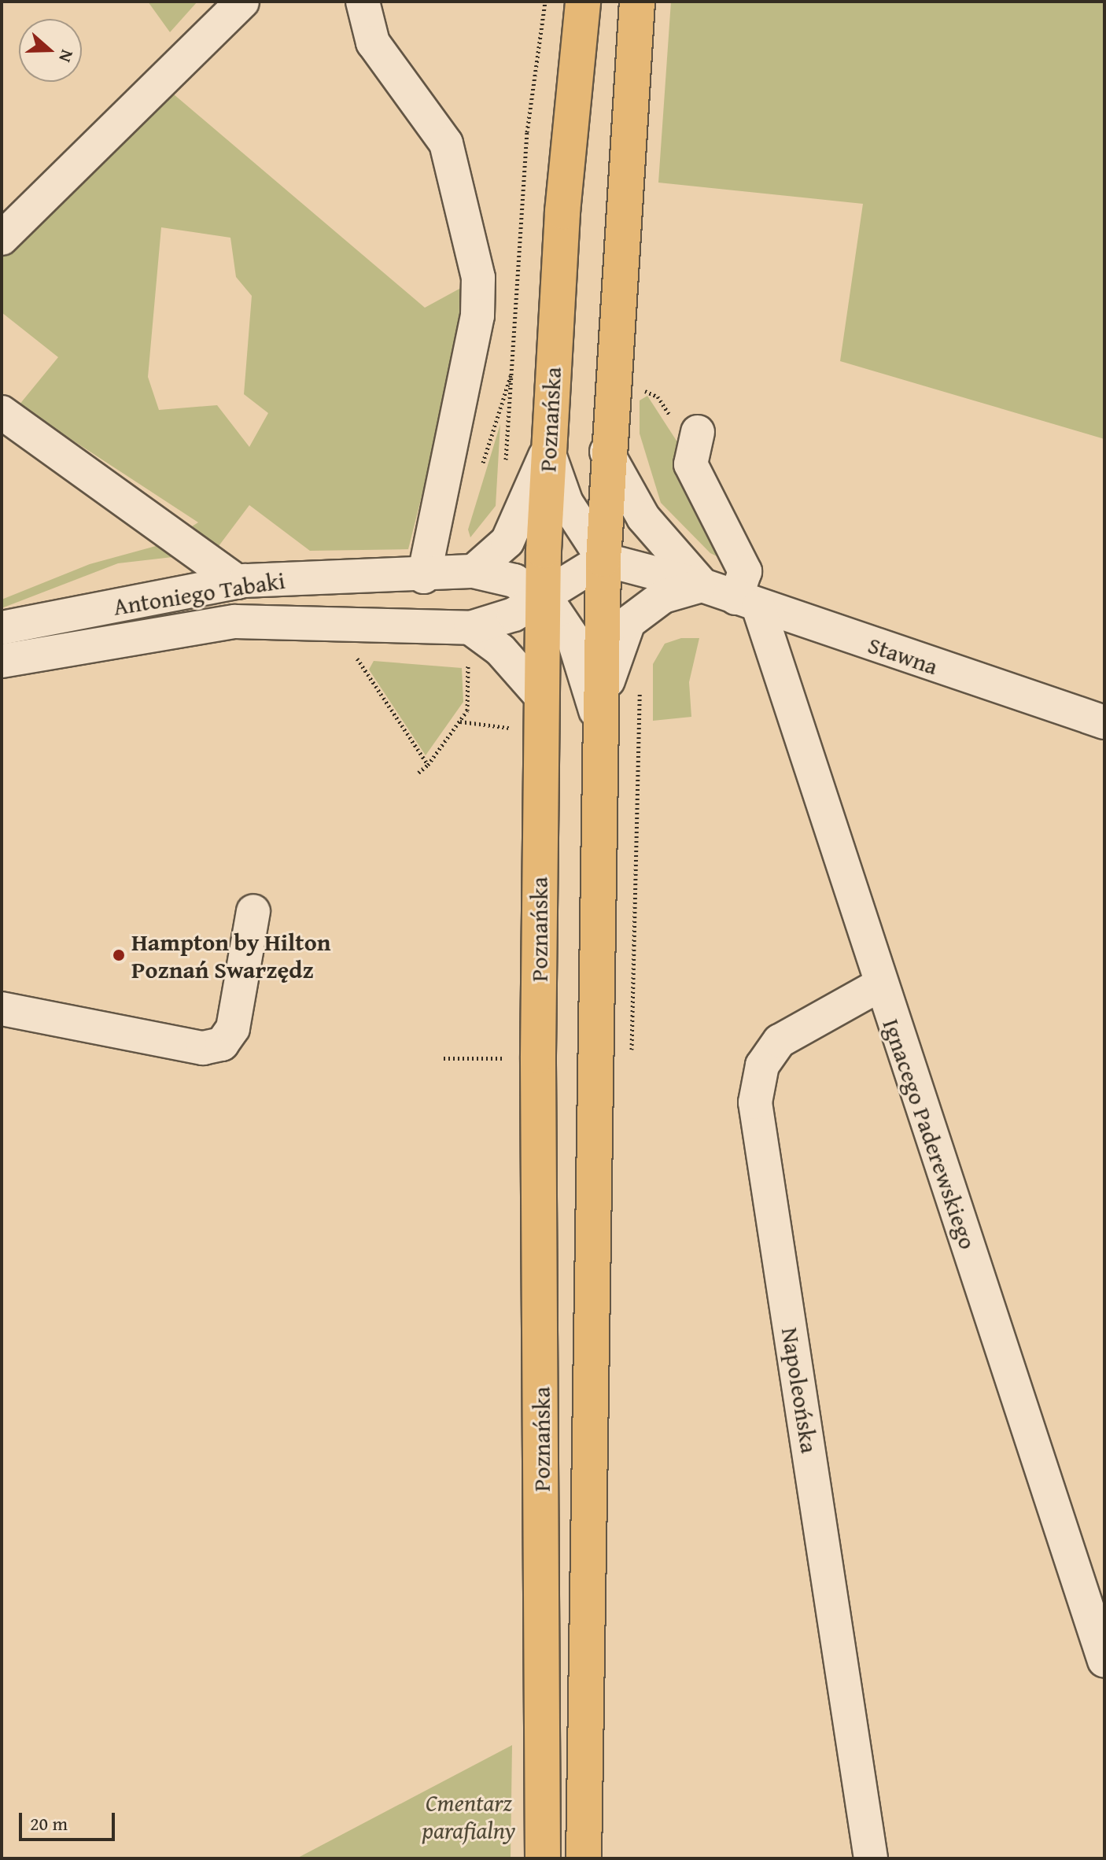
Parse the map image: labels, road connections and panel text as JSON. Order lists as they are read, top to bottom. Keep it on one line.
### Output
{"streets":{"main road":["Poznańska"],"street":["Antoniego Tabaki","Stawna","Ignacego Paderewskiego","Napoleońska"]},"crossings":[["Poznańska","Antoniego Tabaki"],["Poznańska","Stawna"],["Antoniego Tabaki","Stawna"],["Stawna","Ignacego Paderewskiego"],["Ignacego Paderewskiego","Napoleońska"]],"parks":["Cmentarz parafialny"],"places":["Hampton by Hilton Poznań Swarzędz"],"scale_bar":"20 m","north":"right"}
